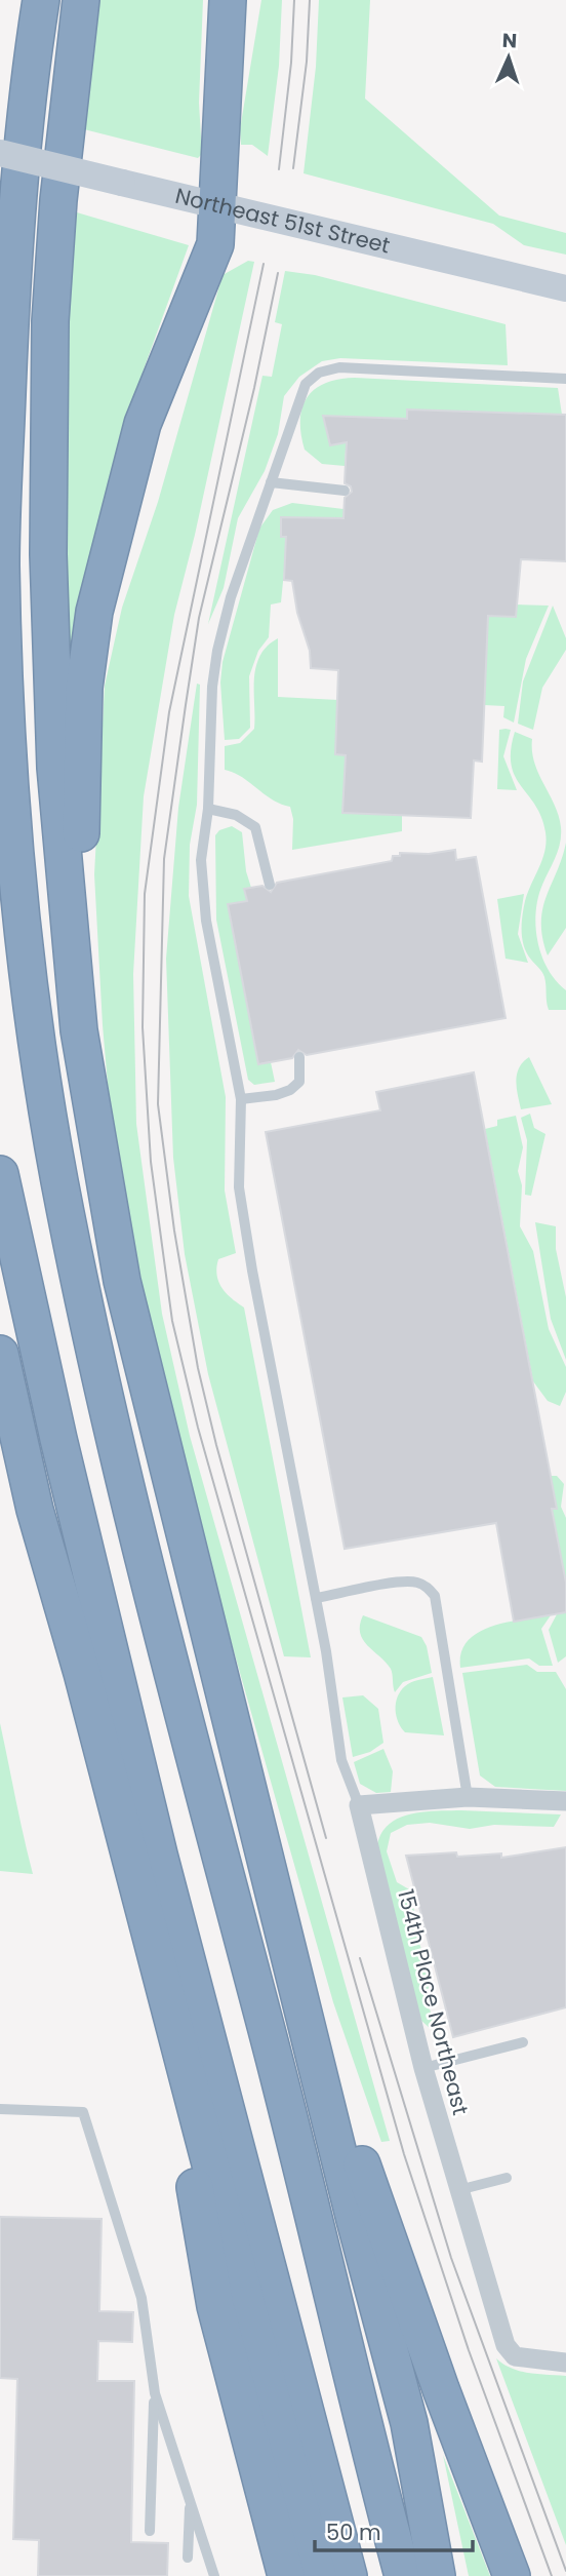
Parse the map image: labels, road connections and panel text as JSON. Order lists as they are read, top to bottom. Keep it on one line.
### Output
{"streets":{"main road":["Northeast 51st Street"],"street":["154th Place Northeast"]},"scale_bar":"50 m","north":"top"}
